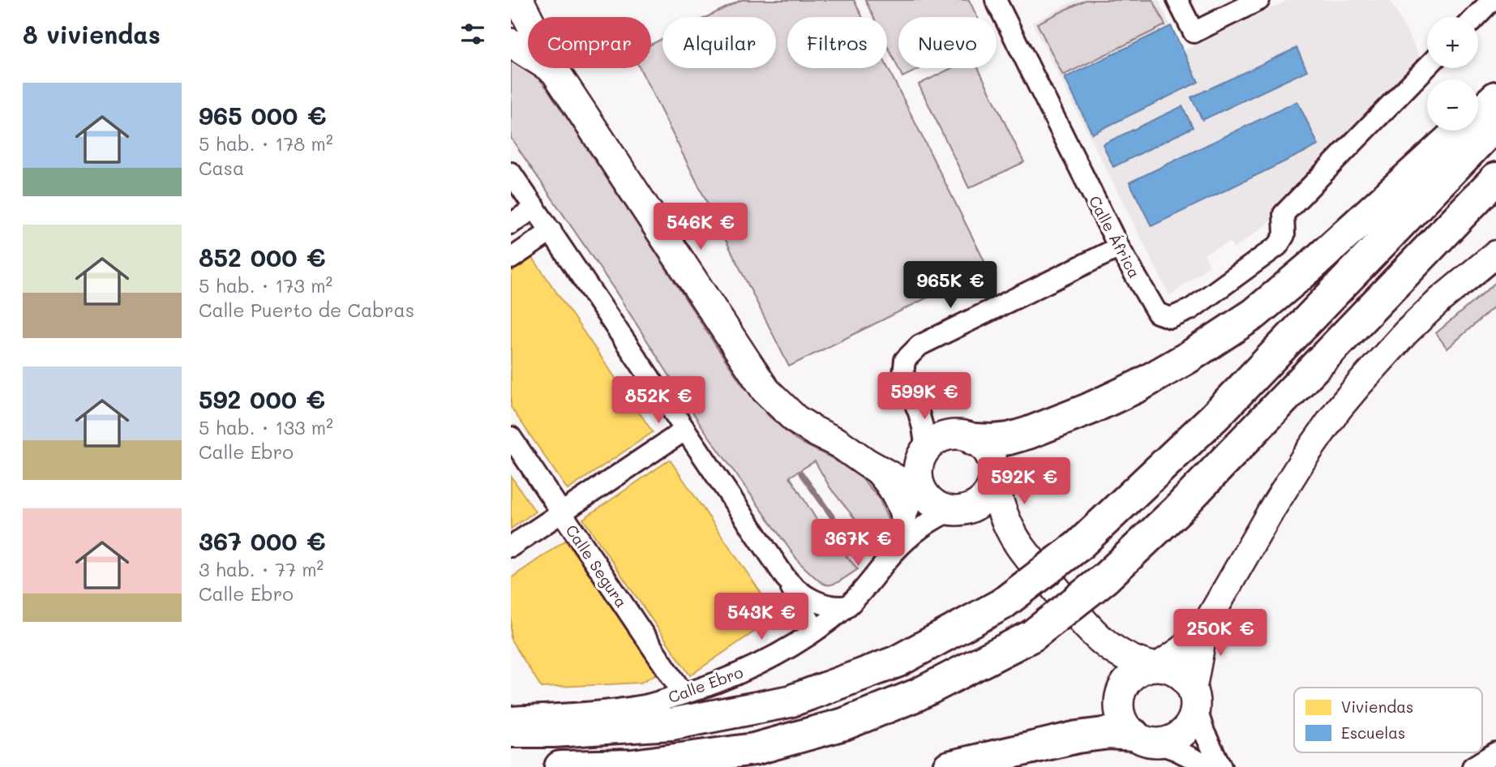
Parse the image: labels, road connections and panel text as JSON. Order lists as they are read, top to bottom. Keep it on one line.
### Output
{"streets":{"street":["Calle África","Calle Segura","Calle Ebro"]},"crossings":[["Calle Segura","Calle Ebro"]],"legend":["Viviendas","Escuelas"],"page":{"heading":"8 viviendas","map_buttons":["+","−"],"chip":["Comprar","Alquilar","Filtros","Nuevo"],"list":[{"name":"965 000 €","note":"5 hab. · 178 m² · Casa"},{"name":"852 000 €","note":"5 hab. · 173 m² · Calle Puerto de Cabras"},{"name":"592 000 €","note":"5 hab. · 133 m² · Calle Ebro"},{"name":"367 000 €","note":"3 hab. · 77 m² · Calle Ebro"}],"price":["546K €","965K €","599K €","852K €","592K €","367K €","543K €","250K €"]}}
